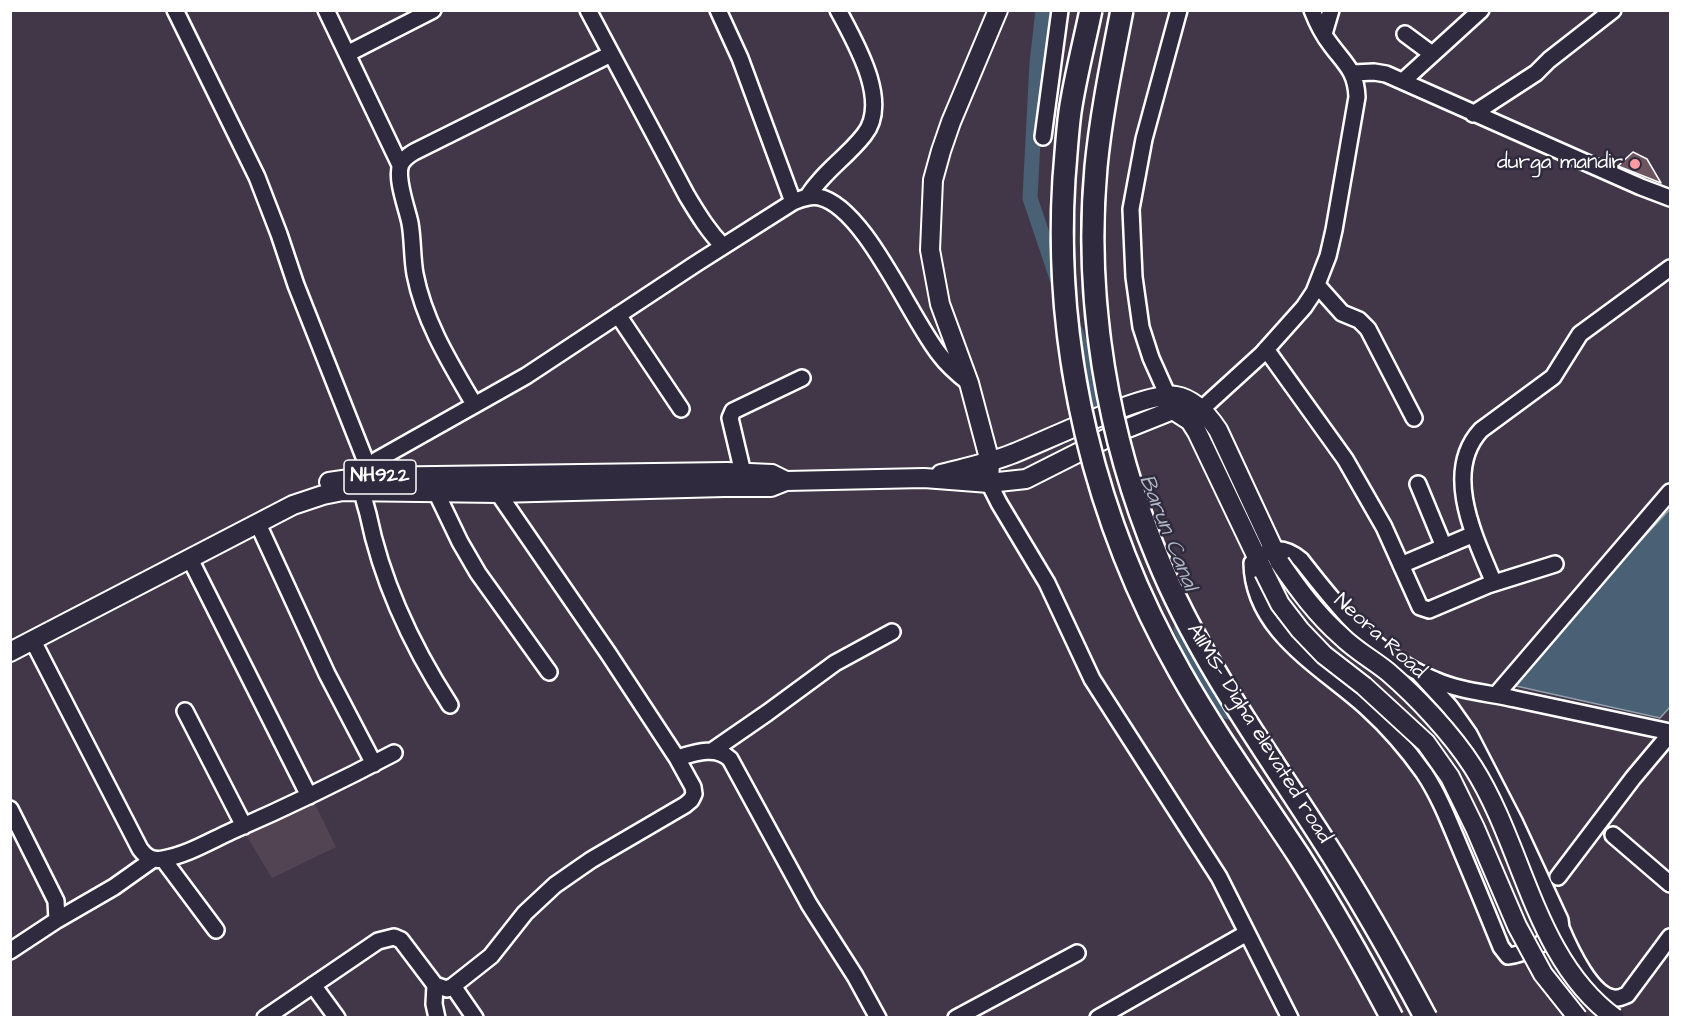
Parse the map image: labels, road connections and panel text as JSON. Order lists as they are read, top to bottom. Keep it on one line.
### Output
{"streets":{"highway":["AIIMS- Digha elevated road"],"main road":["NH922","Neora Road"]},"water":["Barun Canal"],"places":["durga mandir"]}
